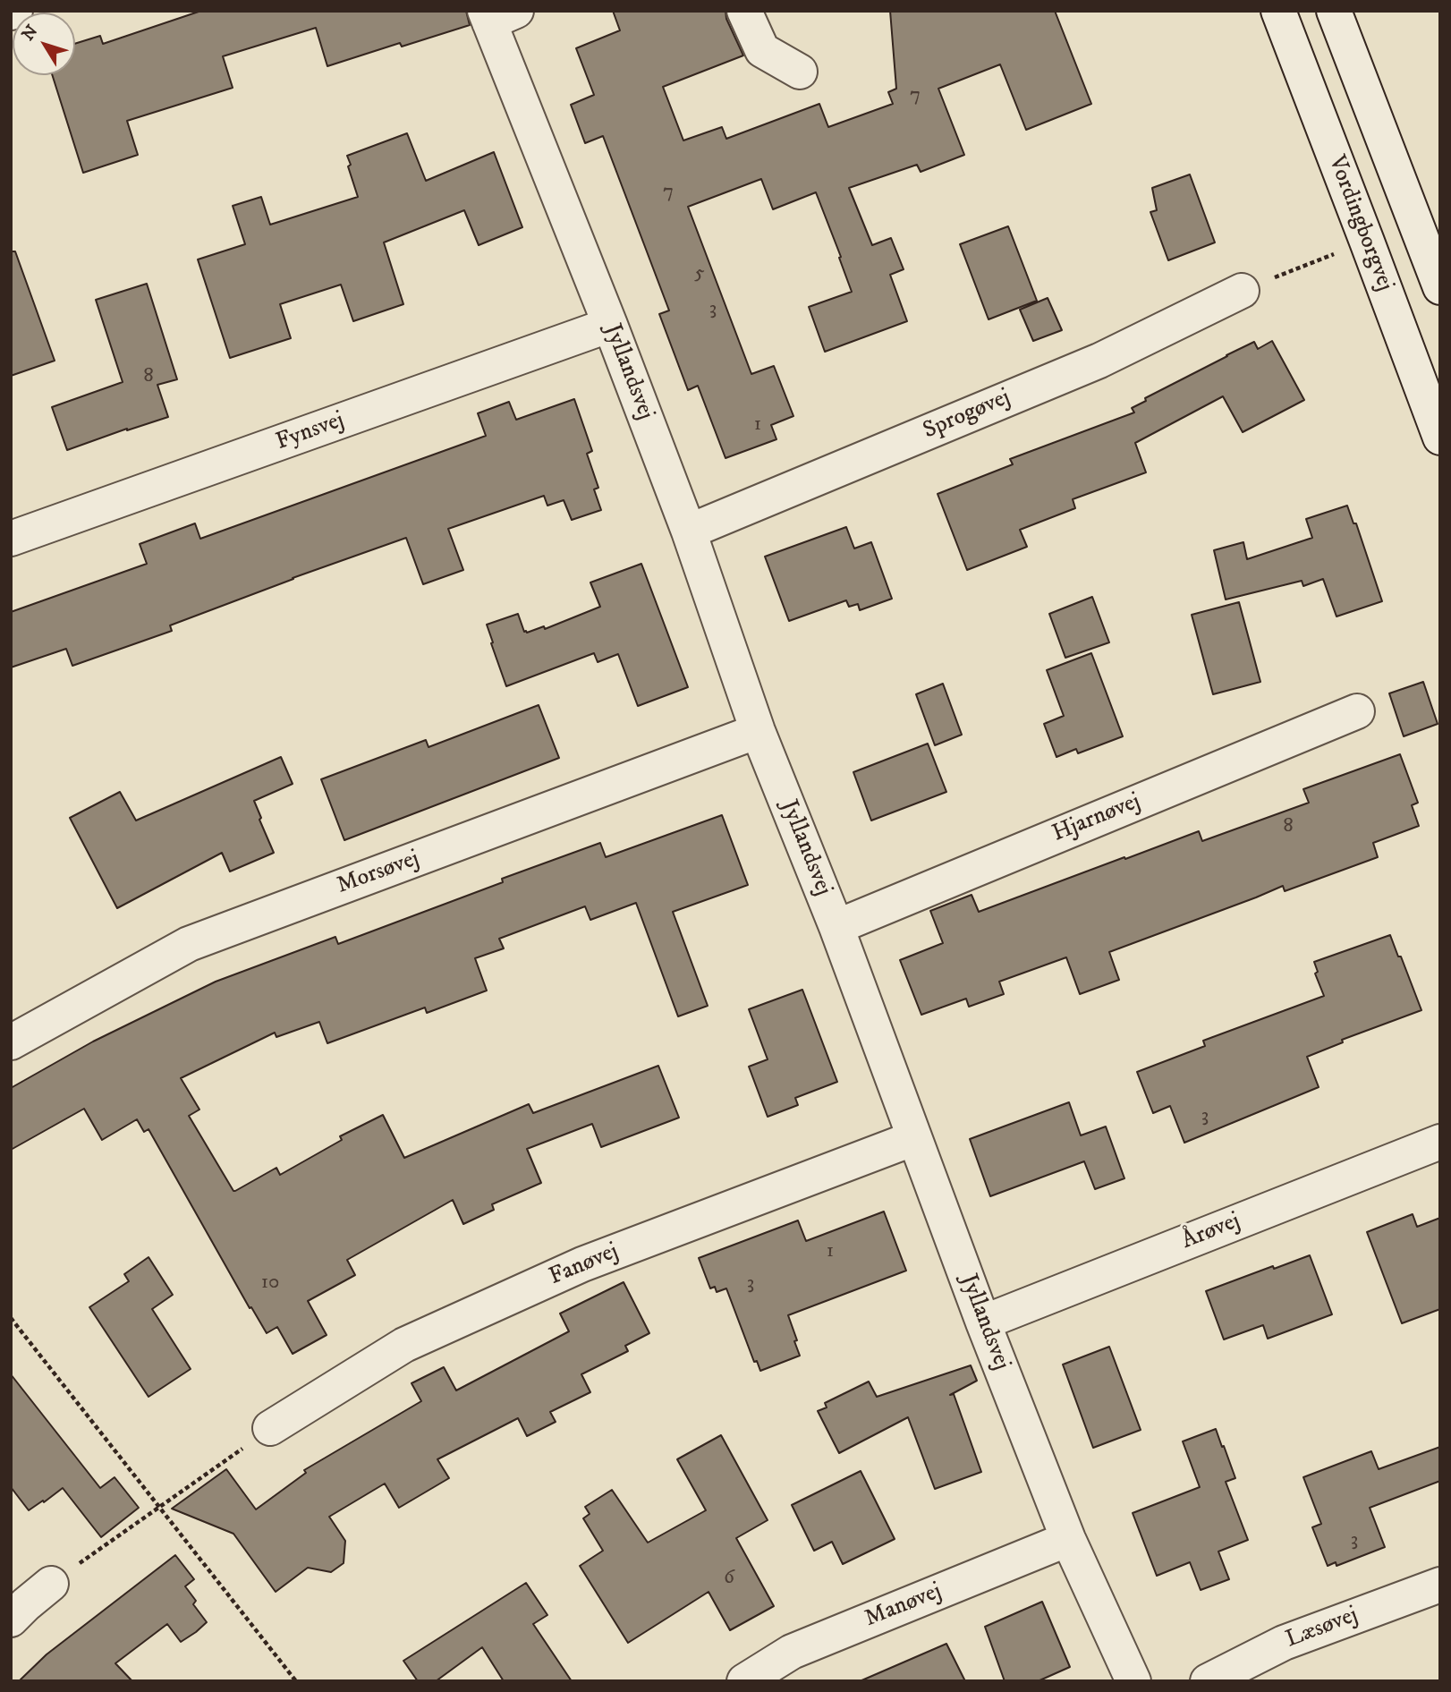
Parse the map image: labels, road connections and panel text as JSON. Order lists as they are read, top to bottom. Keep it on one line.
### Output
{"streets":{"street":["Vordingborgvej","Jyllandsvej","Sprogøvej","Fynsvej","Hjarnøvej","Morsøvej","Årøvej","Fanøvej","Manøvej","Læsøvej"]},"crossings":[["Jyllandsvej","Sprogøvej"],["Jyllandsvej","Fynsvej"],["Jyllandsvej","Hjarnøvej"],["Jyllandsvej","Morsøvej"],["Jyllandsvej","Årøvej"],["Jyllandsvej","Fanøvej"],["Jyllandsvej","Manøvej"]],"house_numbers":["7","7","5","3","8","1","8","3","1","10","3","3","6"],"north":"top left"}
